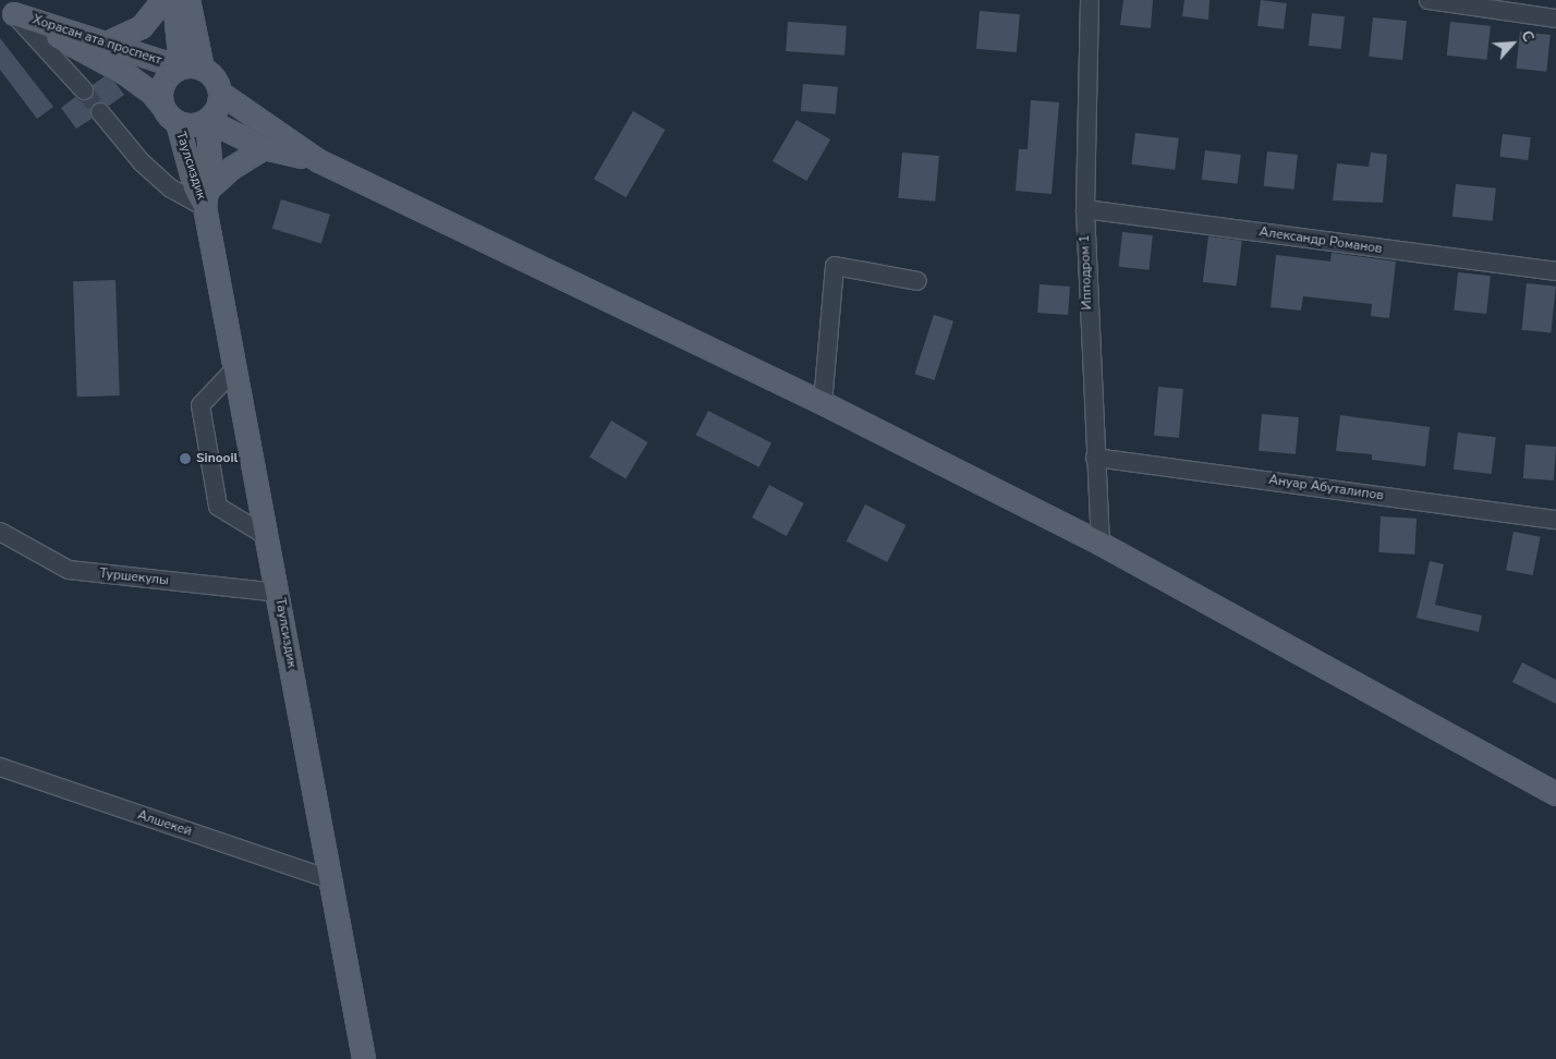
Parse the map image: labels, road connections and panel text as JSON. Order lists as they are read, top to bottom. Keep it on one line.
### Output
{"streets":{"main road":["Хорасан ата проспект","Таулсиздик"],"street":["Александр Романов","Ипподром 1","Ануар Абуталипов","Туршекулы","Алшекей"]},"crossings":[["Хорасан ата проспект","Таулсиздик"],["Таулсиздик","Туршекулы"],["Таулсиздик","Алшекей"],["Александр Романов","Ипподром 1"],["Ипподром 1","Ануар Абуталипов"]],"places":["Sinooil"],"north":"top right"}
